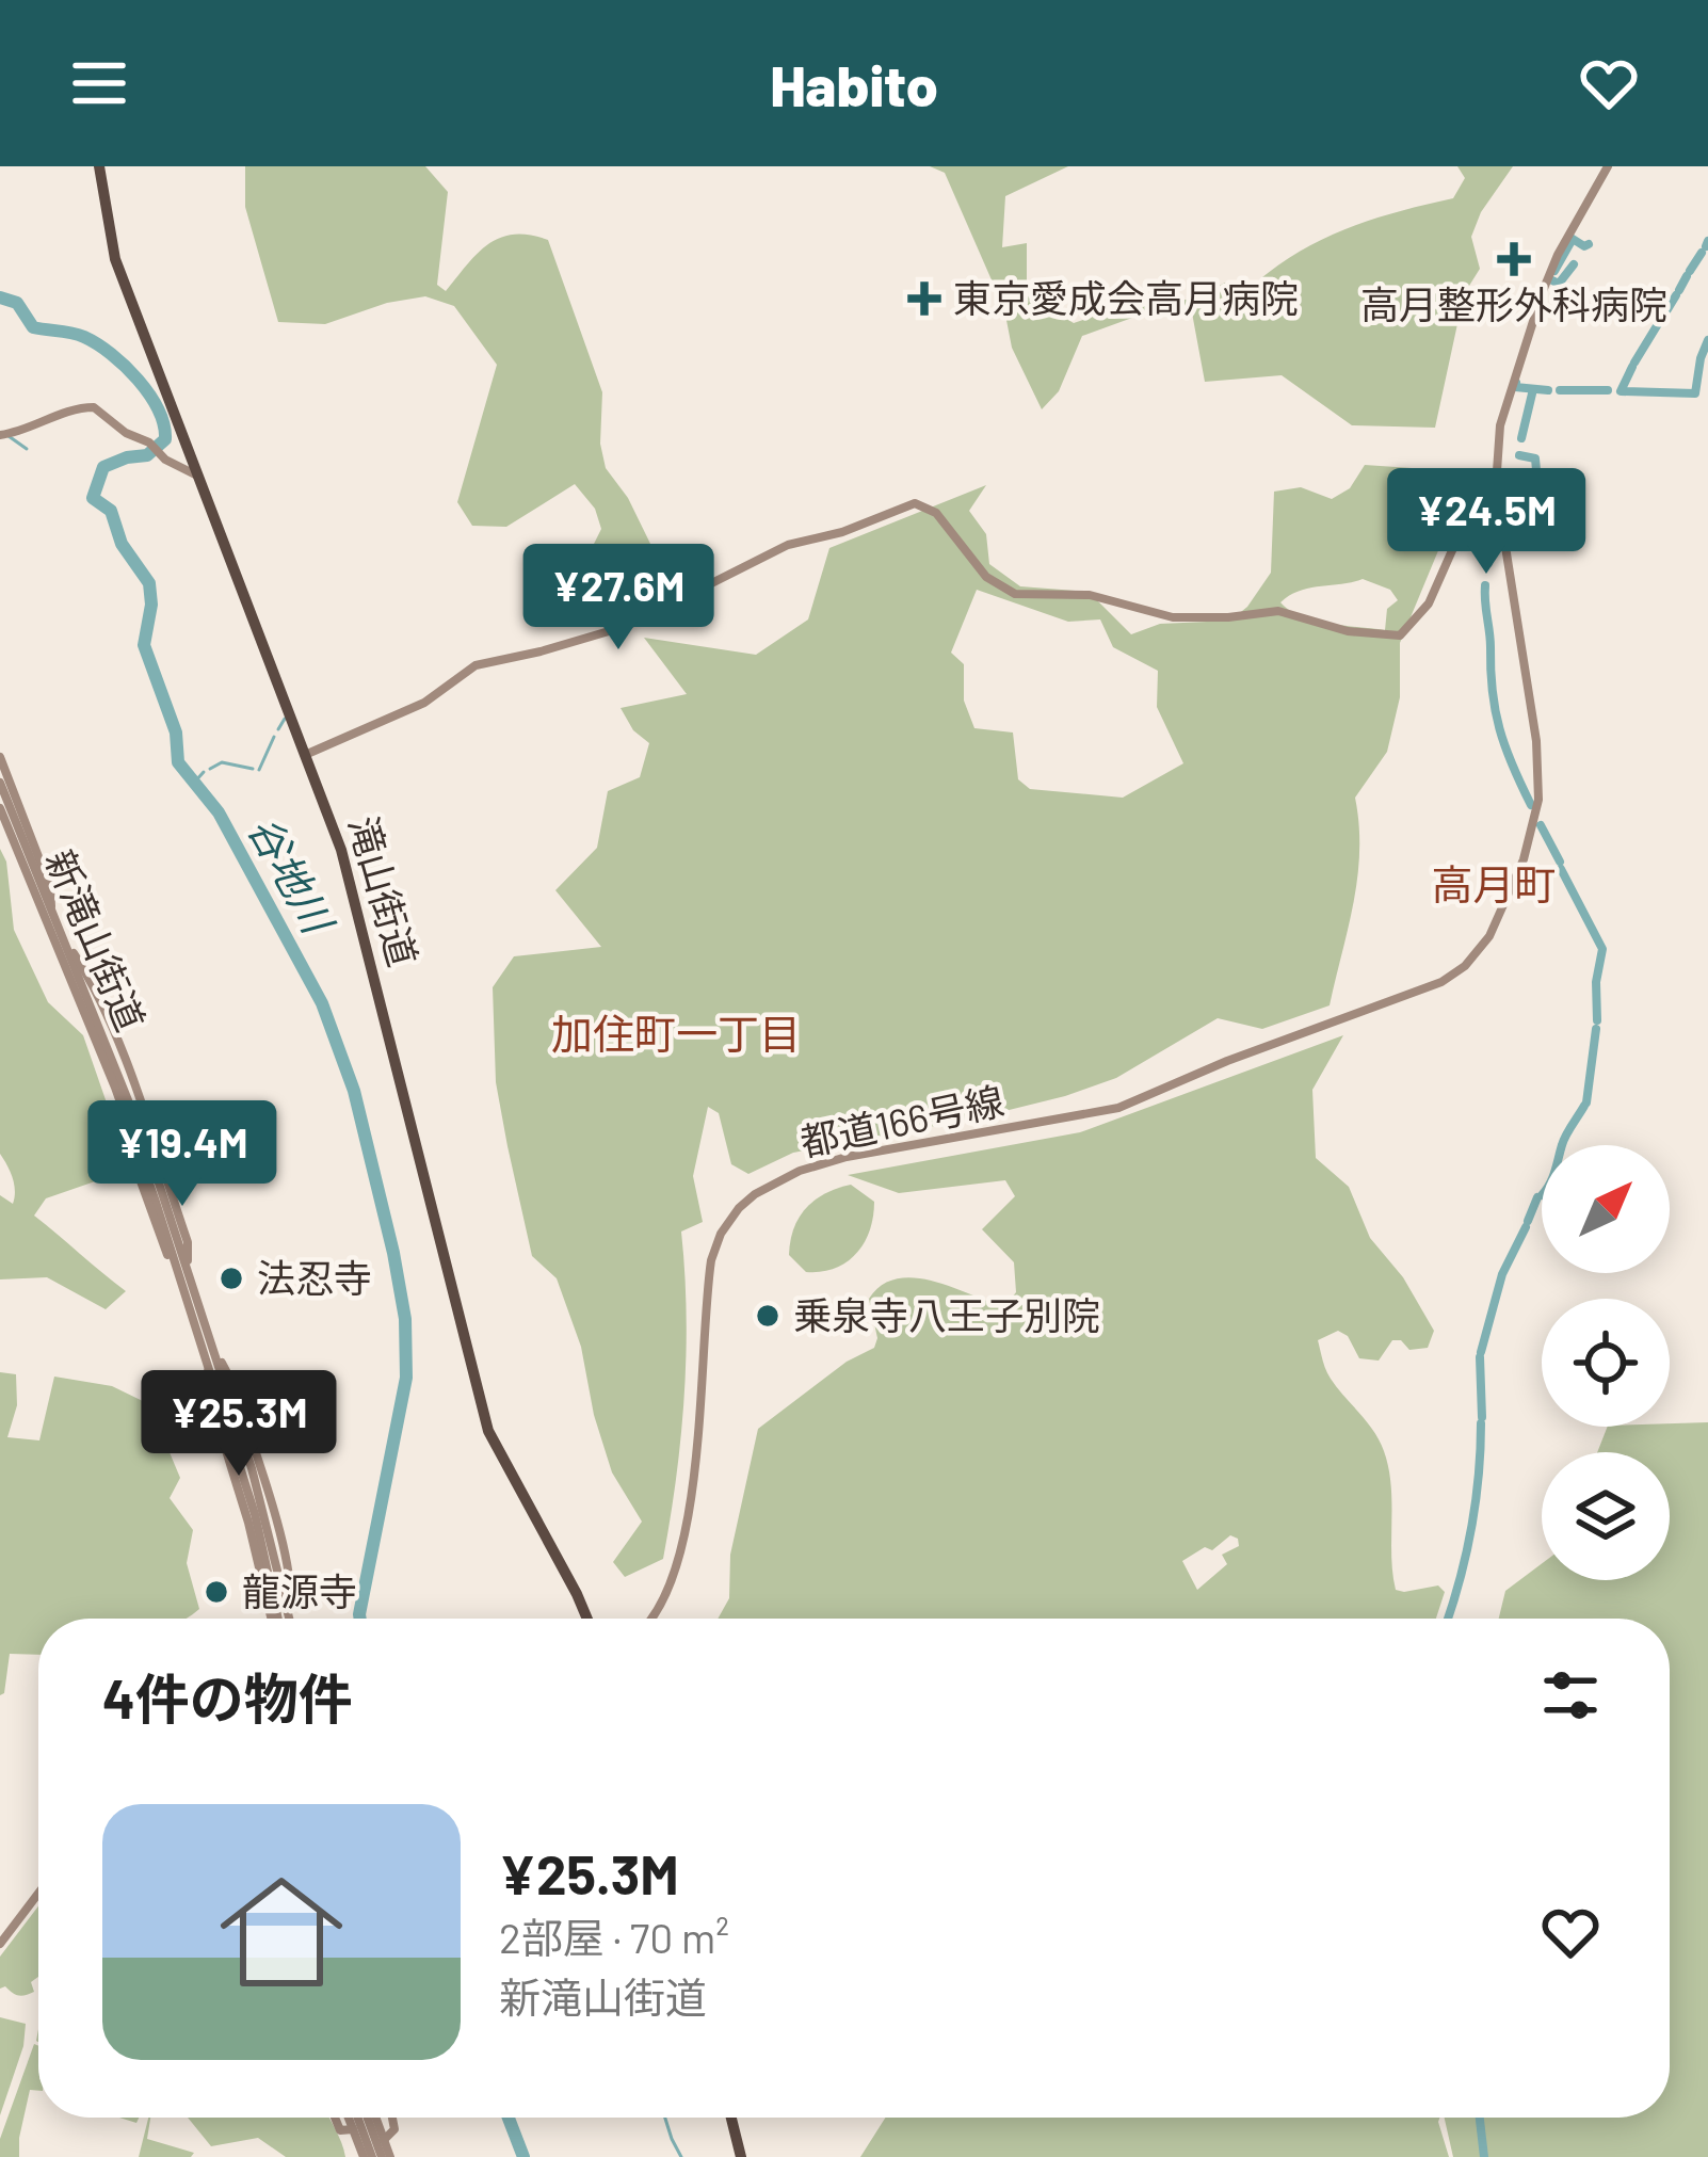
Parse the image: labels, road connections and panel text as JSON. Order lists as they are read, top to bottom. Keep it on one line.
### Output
{"streets":{"highway":["滝山街道"],"main road":["新滝山街道","都道166号線"]},"districts":["高月町","加住町一丁目"],"water":["谷地川"],"places":{"health":["高月整形外科病院","東京愛成会高月病院"],"other":["法忍寺","乗泉寺八王子別院","龍源寺"]},"north":"top right","page":{"header":"Habito","price":["¥24.5M","¥27.6M","¥19.4M","¥25.3M"],"heading":"4件の物件","list":[{"name":"¥25.3M","note":"2部屋 · 70 m² · 新滝山街道"}]}}
